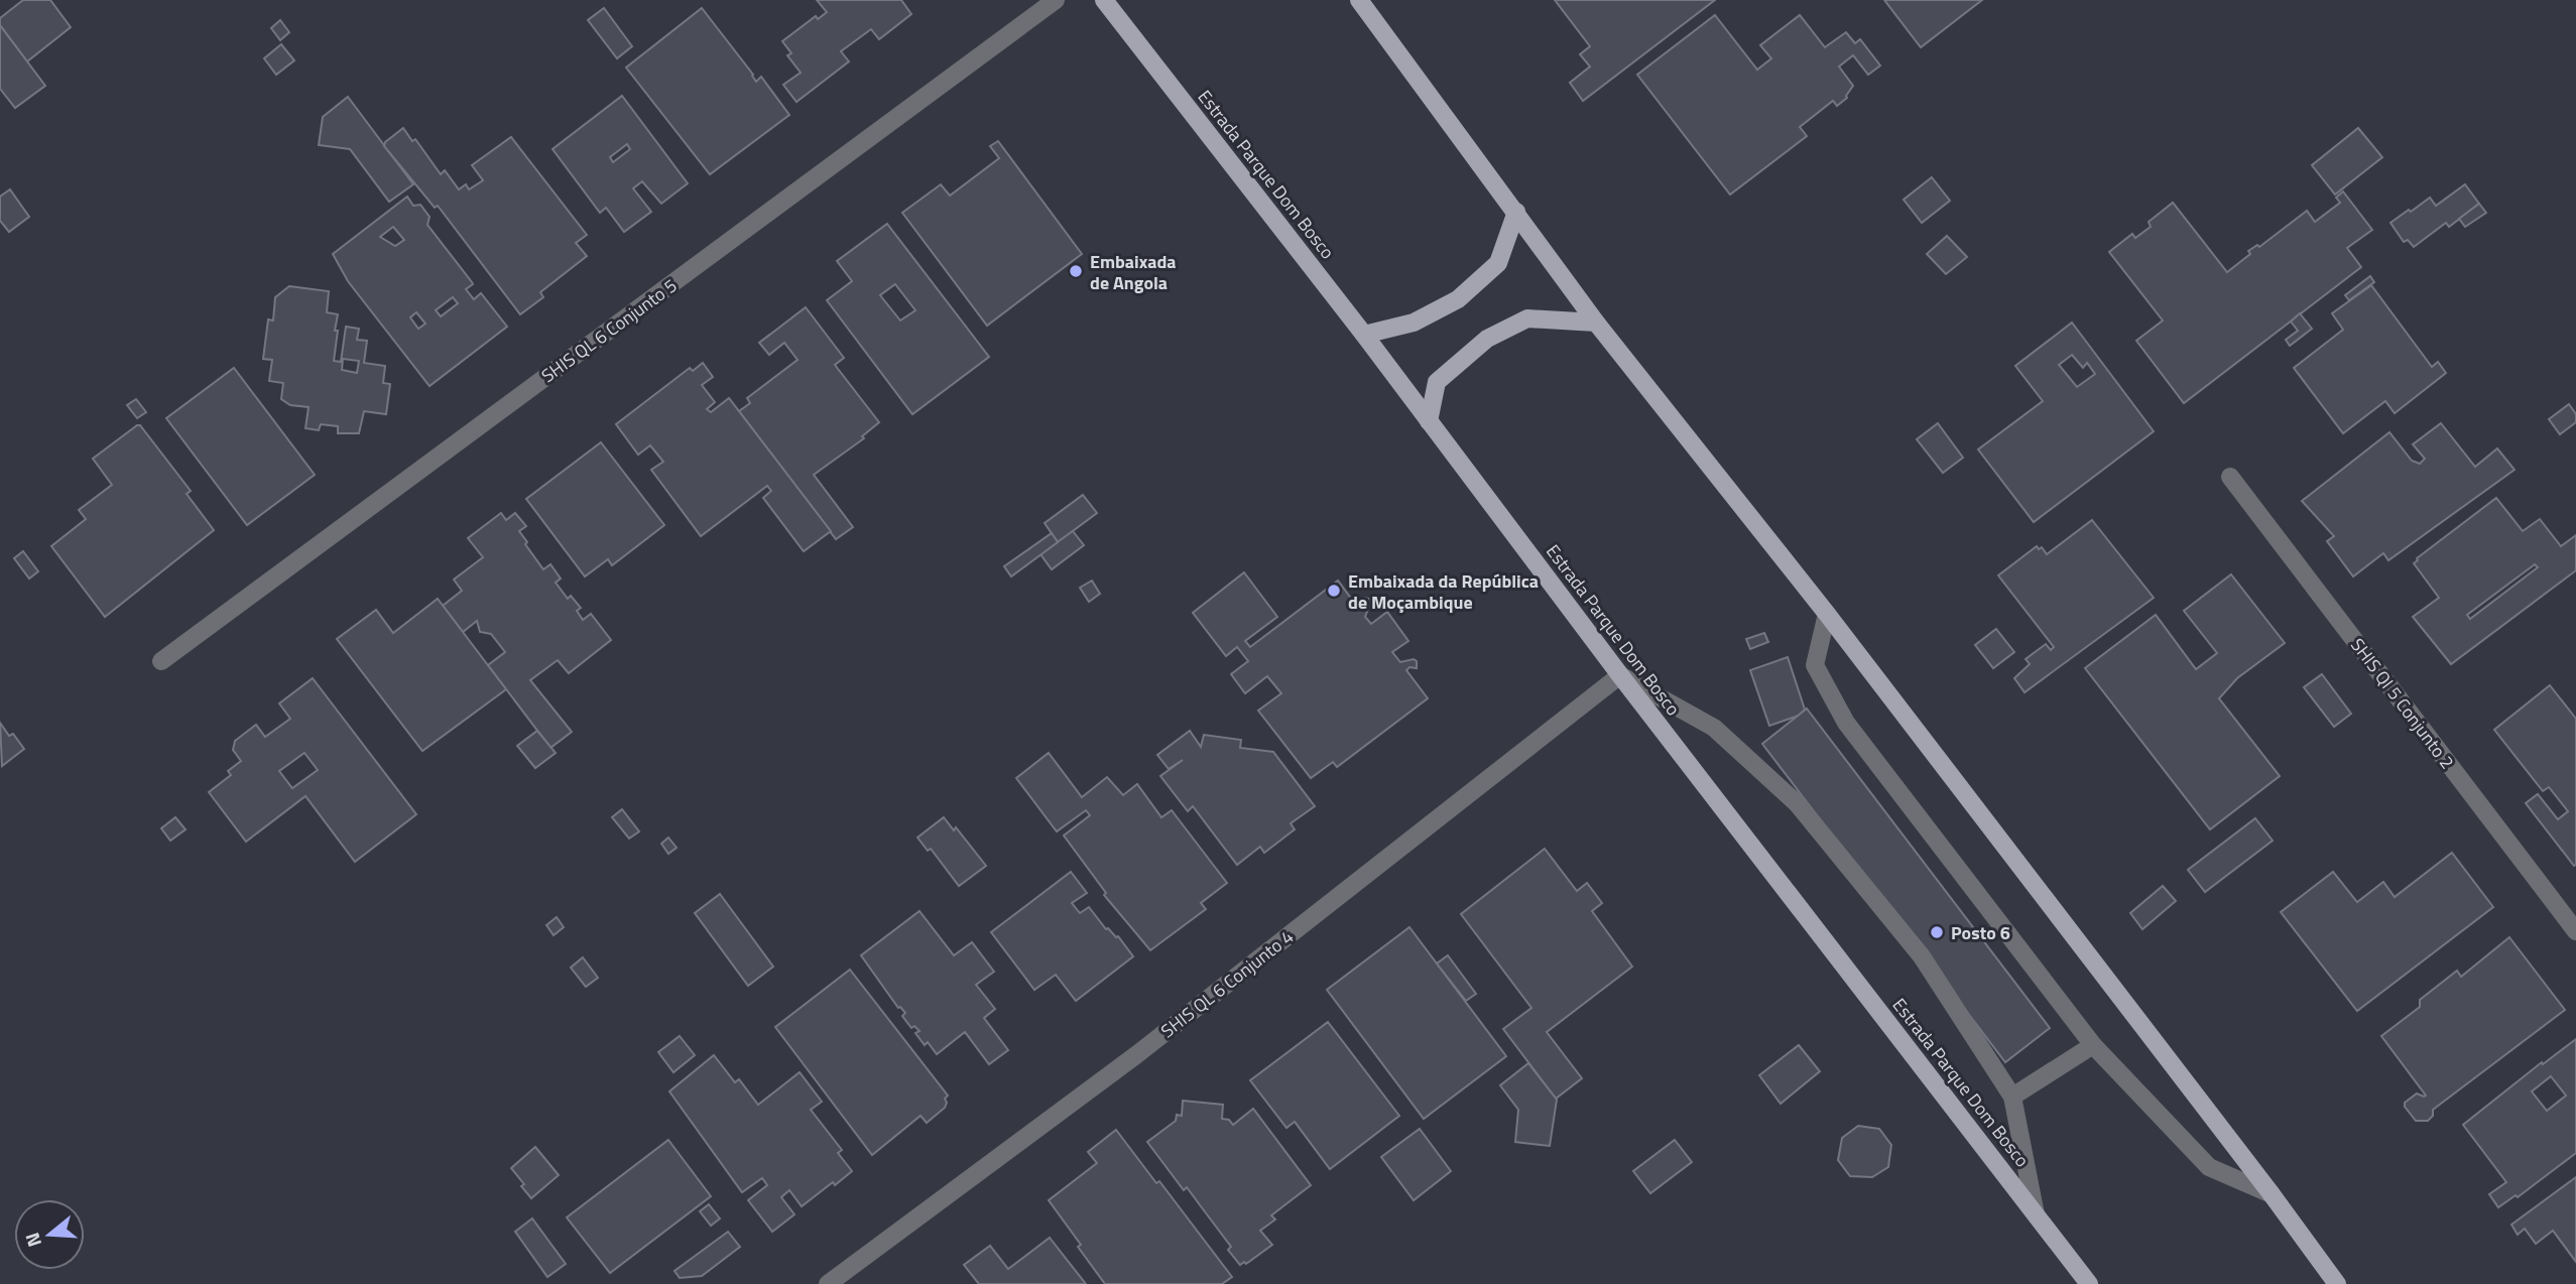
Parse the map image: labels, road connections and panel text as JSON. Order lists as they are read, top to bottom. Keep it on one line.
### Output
{"streets":{"main road":["Estrada Parque Dom Bosco"],"street":["SHIS QL 6 Conjunto 5","SHIS QI 5 Conjunto 2","SHIS QL 6 Conjunto 4"]},"crossings":[["Estrada Parque Dom Bosco","SHIS QL 6 Conjunto 4"]],"places":["Embaixada de Angola","Embaixada da República de Moçambique","Posto 6"],"north":"left"}
